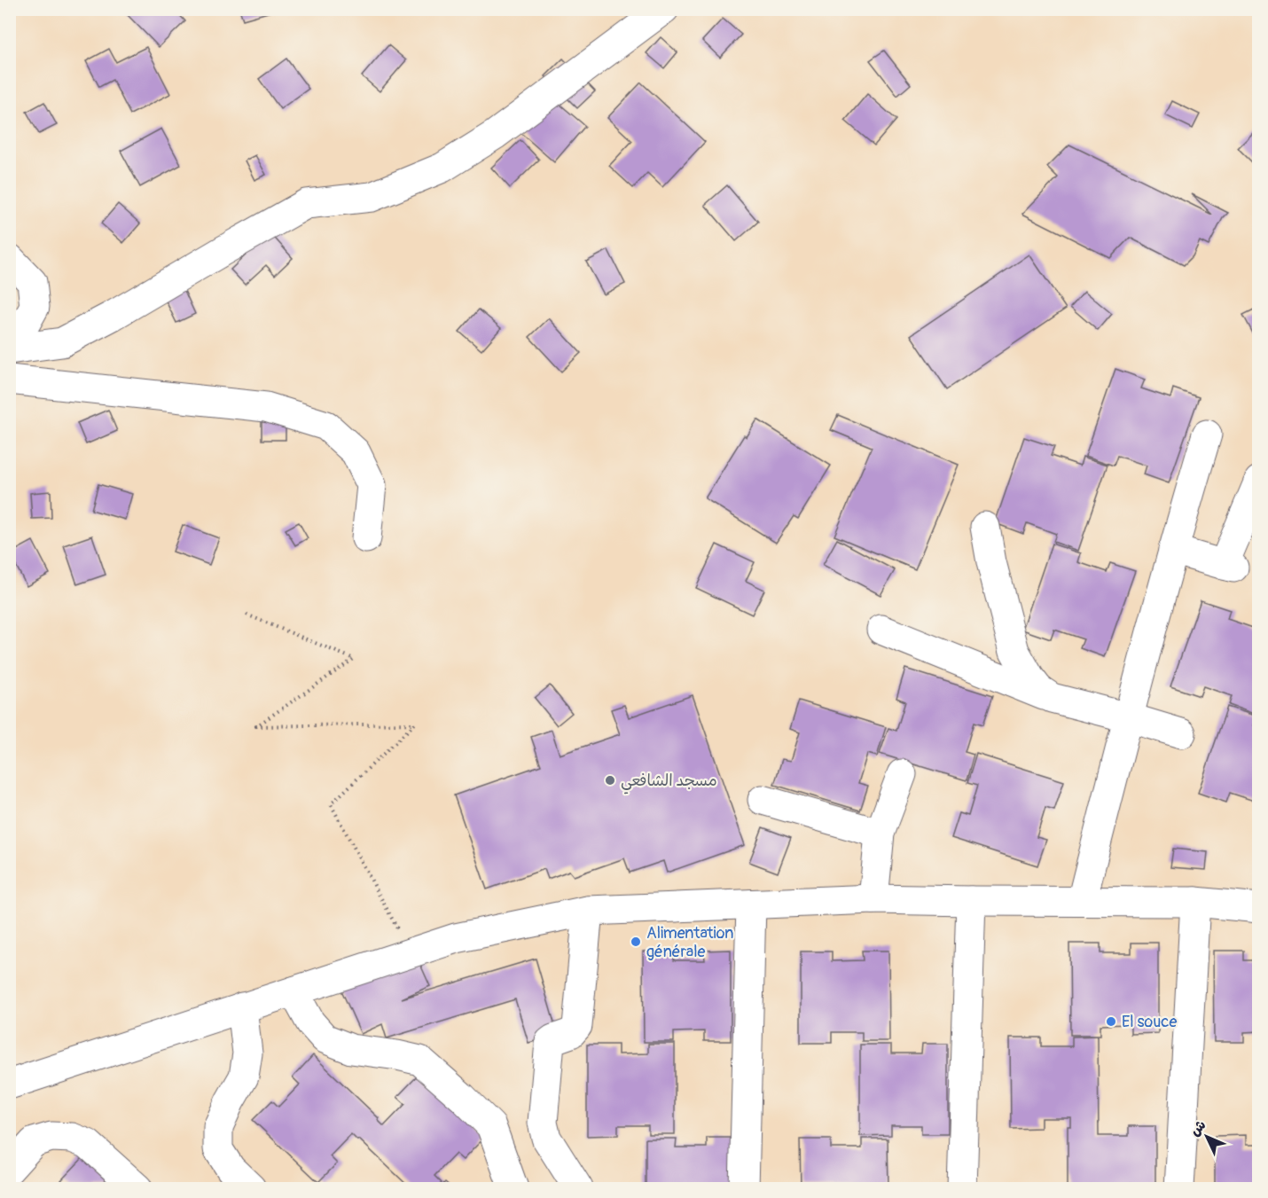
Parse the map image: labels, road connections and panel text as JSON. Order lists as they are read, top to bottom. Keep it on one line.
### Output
{"places":["مسجد الشافعي","Alimentation générale","El souce"],"north":"top left"}
